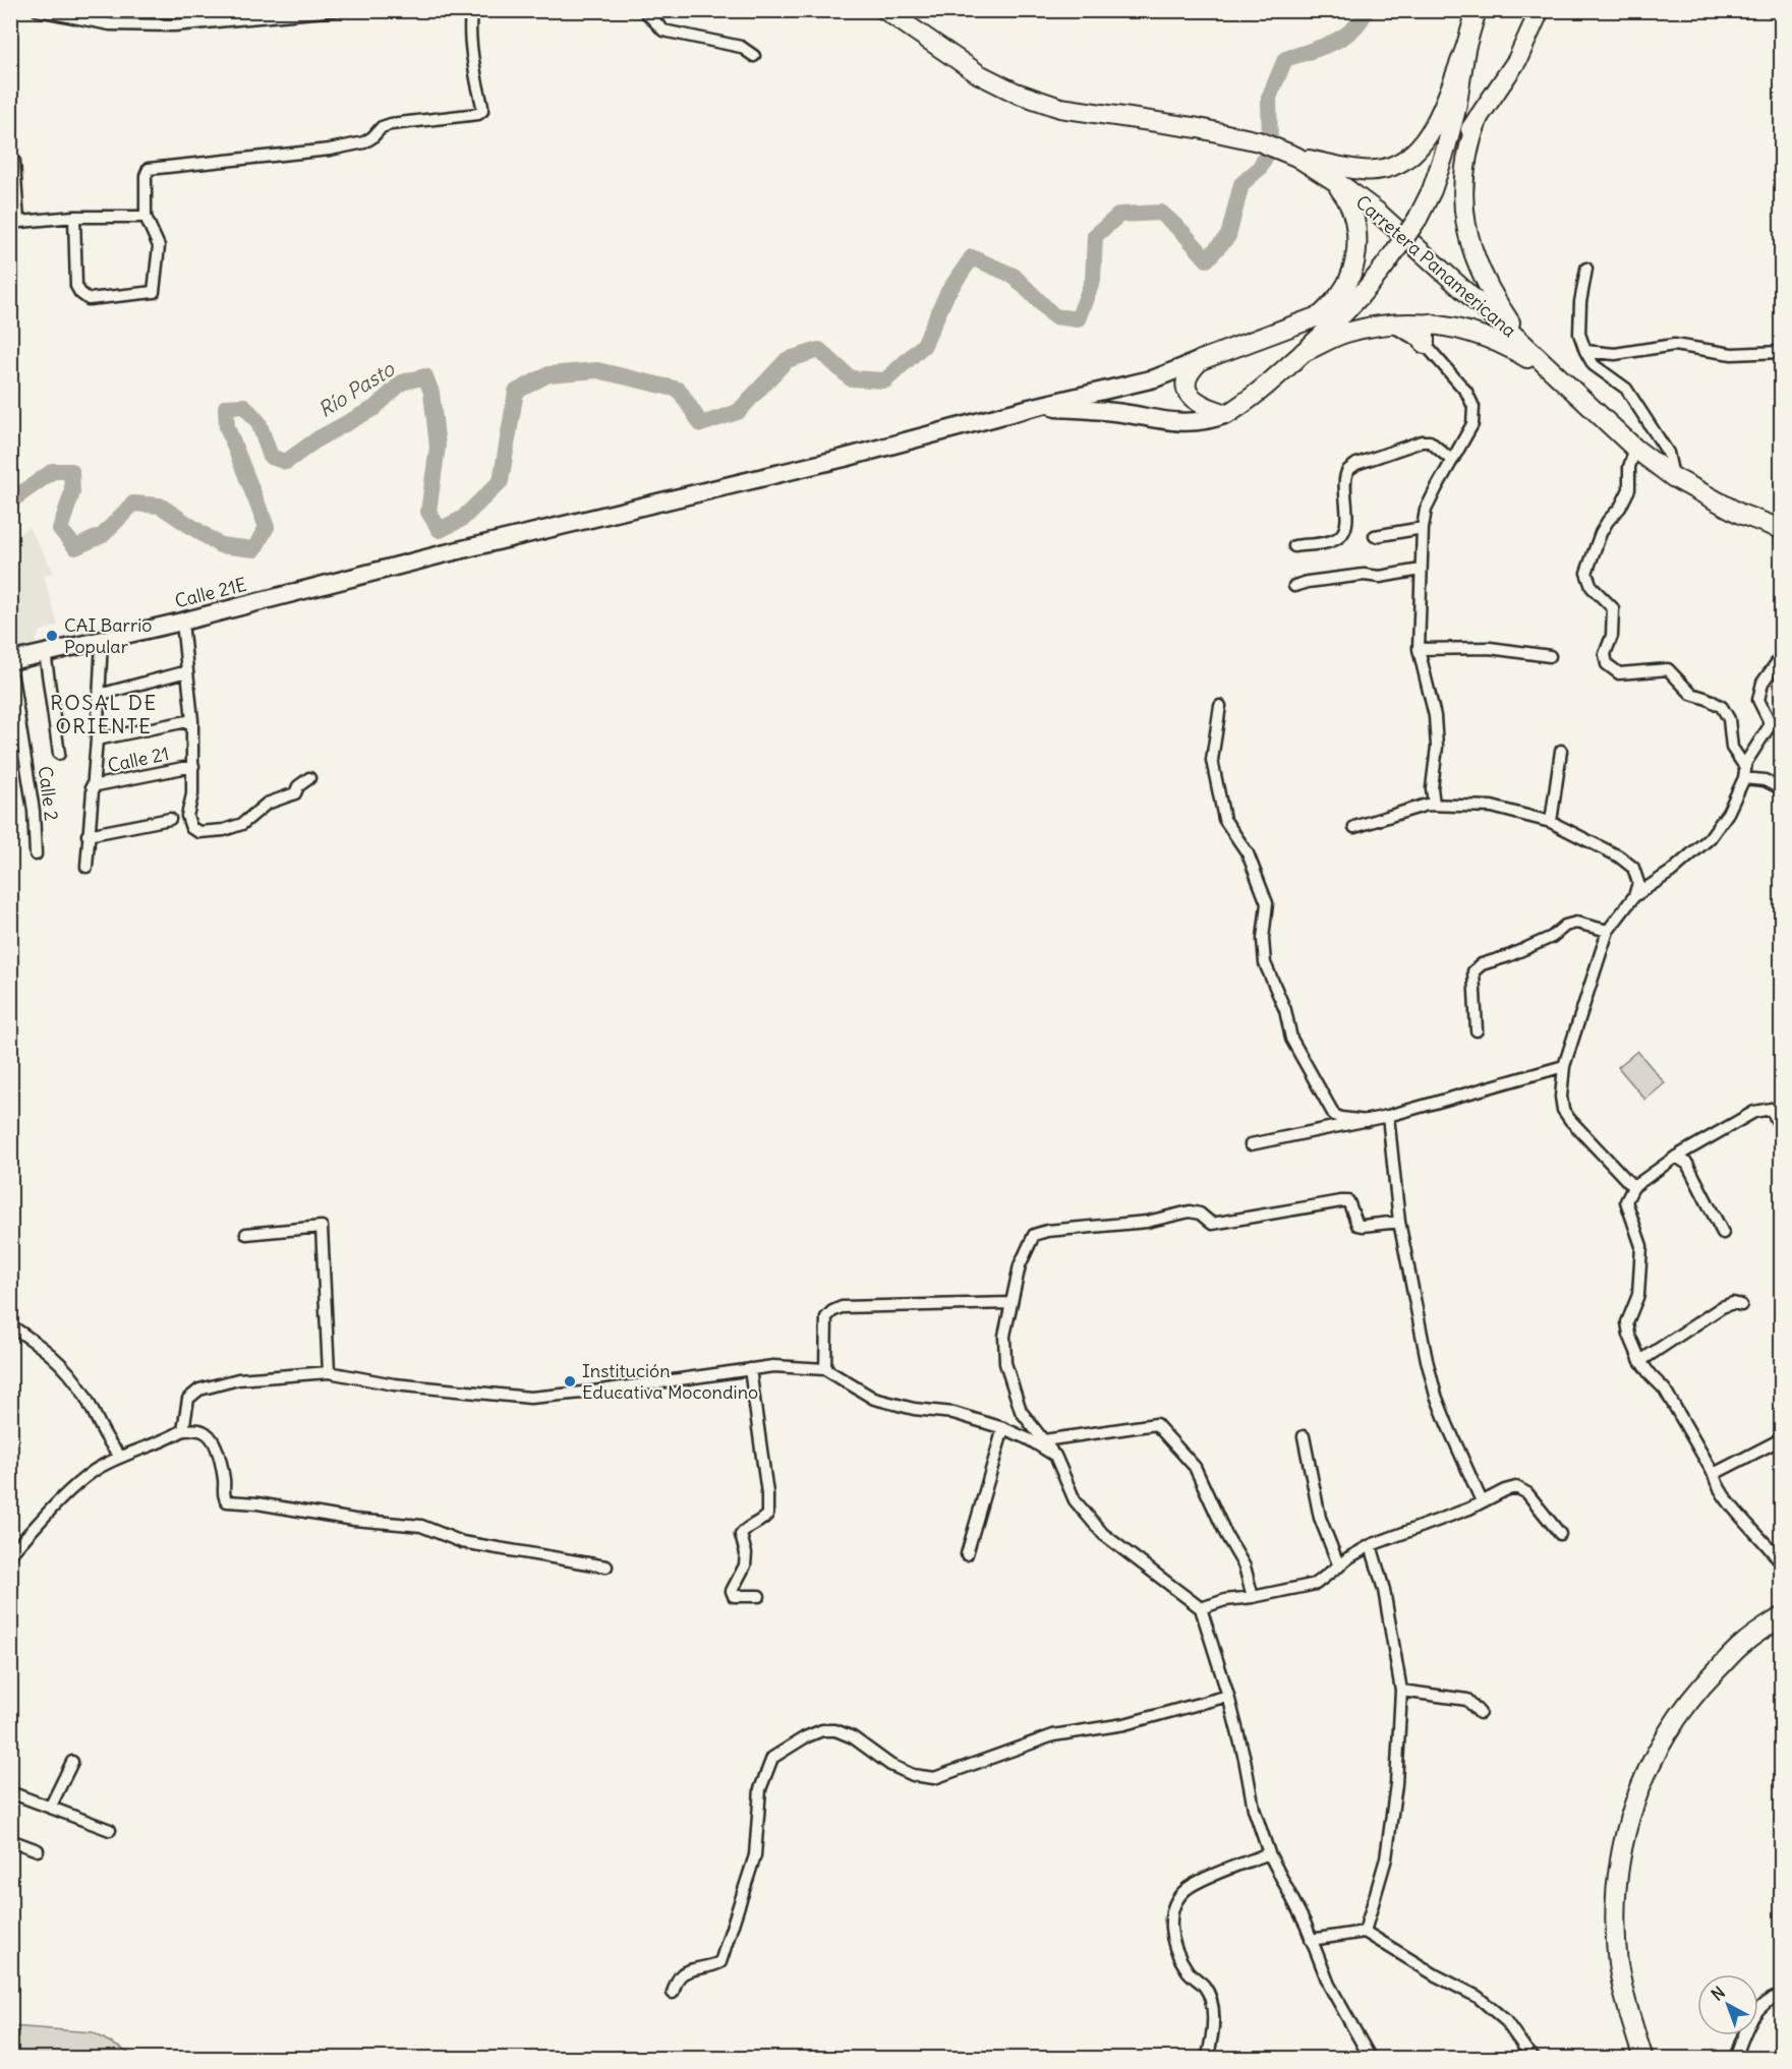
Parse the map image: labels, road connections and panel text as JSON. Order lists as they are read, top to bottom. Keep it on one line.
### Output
{"streets":{"main road":["Carretera Panamericana","Calle 21E"],"street":["Calle 21","Calle 2"]},"crossings":[["Calle 21E","Calle 2"]],"districts":["ROSAL DE ORIENTE"],"water":["Río Pasto"],"places":["CAI Barrio Popular","Institución Educativa Mocondino"],"north":"top left"}
